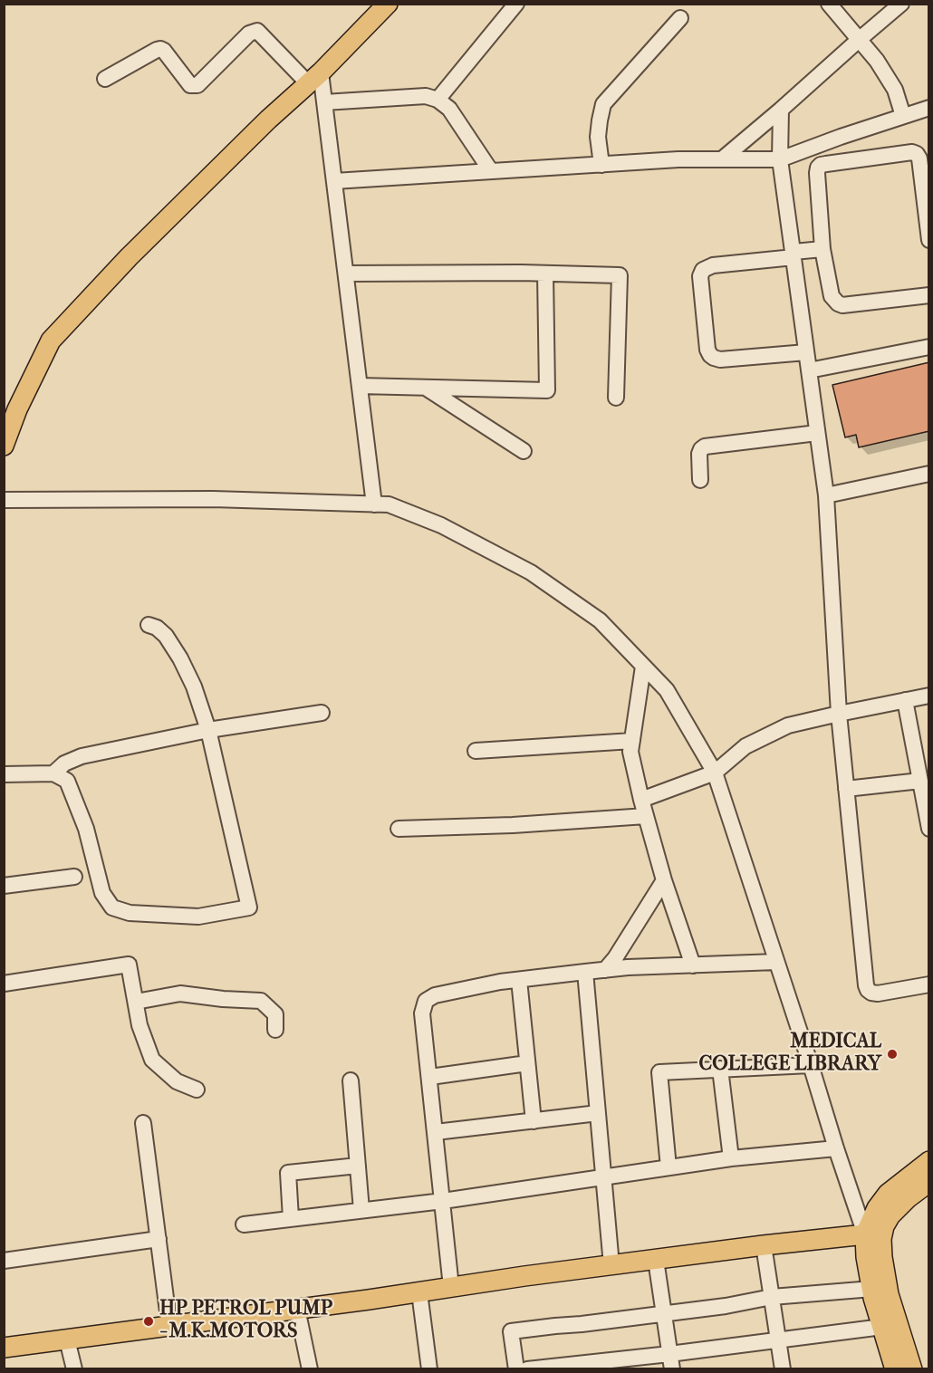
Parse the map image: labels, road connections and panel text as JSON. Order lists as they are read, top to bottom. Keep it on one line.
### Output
{"places":["MEDICAL COLLEGE LIBRARY","HP PETROL PUMP - M.K.MOTORS"]}
